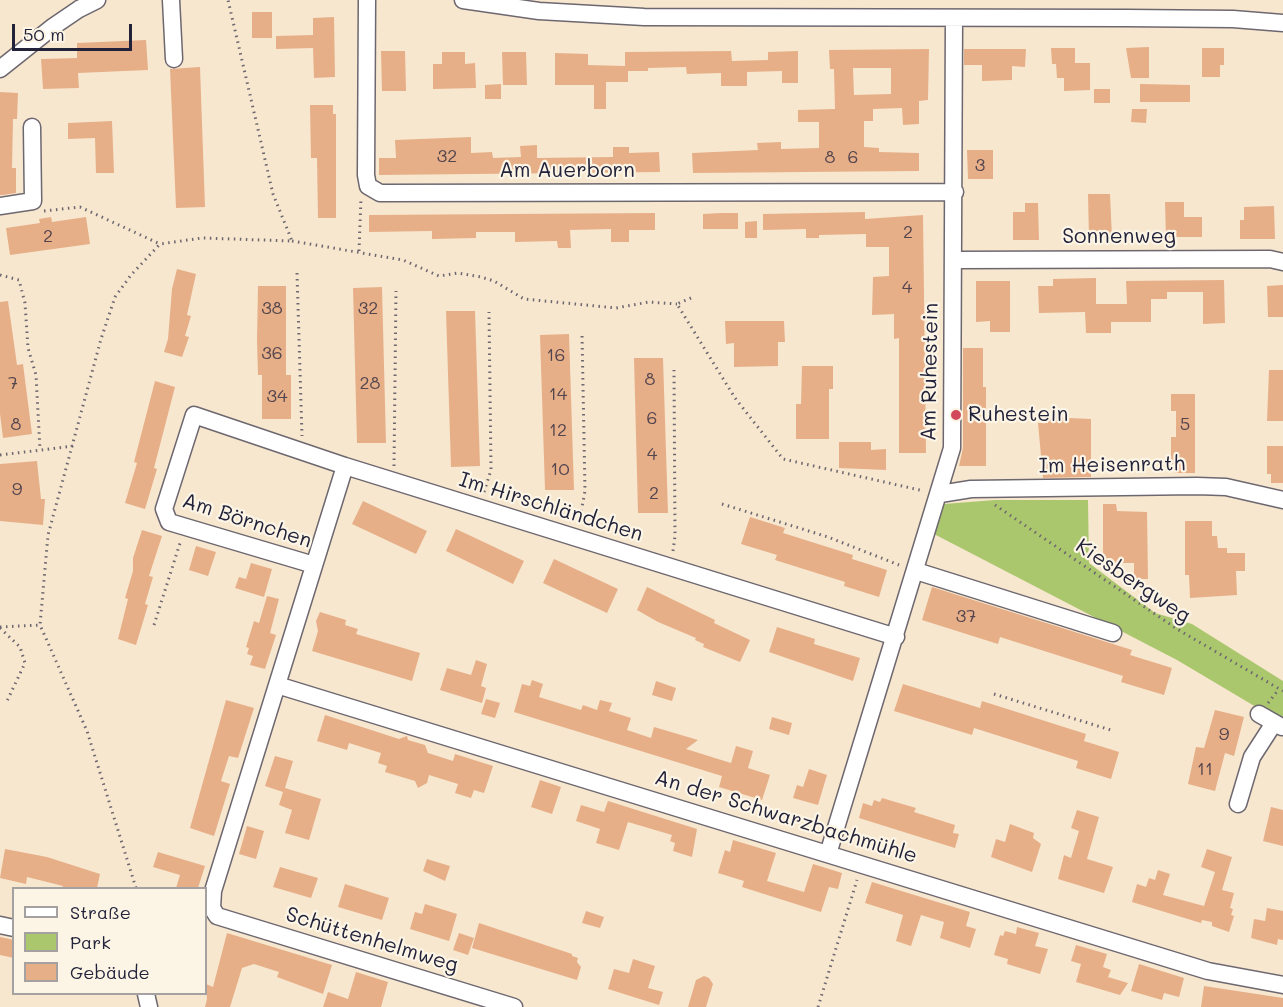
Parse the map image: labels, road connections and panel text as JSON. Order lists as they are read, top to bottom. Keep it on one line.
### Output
{"streets":{"street":["Am Auerborn","Sonnenweg","Am Ruhestein","Im Heisenrath","Im Hirschländchen","Am Börnchen","An der Schwarzbachmühle","Schüttenhelmweg"],"path":["Kiesbergweg"]},"crossings":[["Am Auerborn","Am Ruhestein"],["Sonnenweg","Am Ruhestein"],["Am Ruhestein","Im Heisenrath"],["Am Ruhestein","Im Hirschländchen"],["Am Ruhestein","An der Schwarzbachmühle"],["Im Heisenrath","Kiesbergweg"],["Im Hirschländchen","Am Börnchen"]],"places":["Ruhestein"],"house_numbers":["32","8","6","3","2","2","4","38","32","36","16","8","7","28","14","34","6","8","5","12","4","10","9","2","37","9","11"],"legend":["Straße","Park","Gebäude"],"scale_bar":"50 m"}
